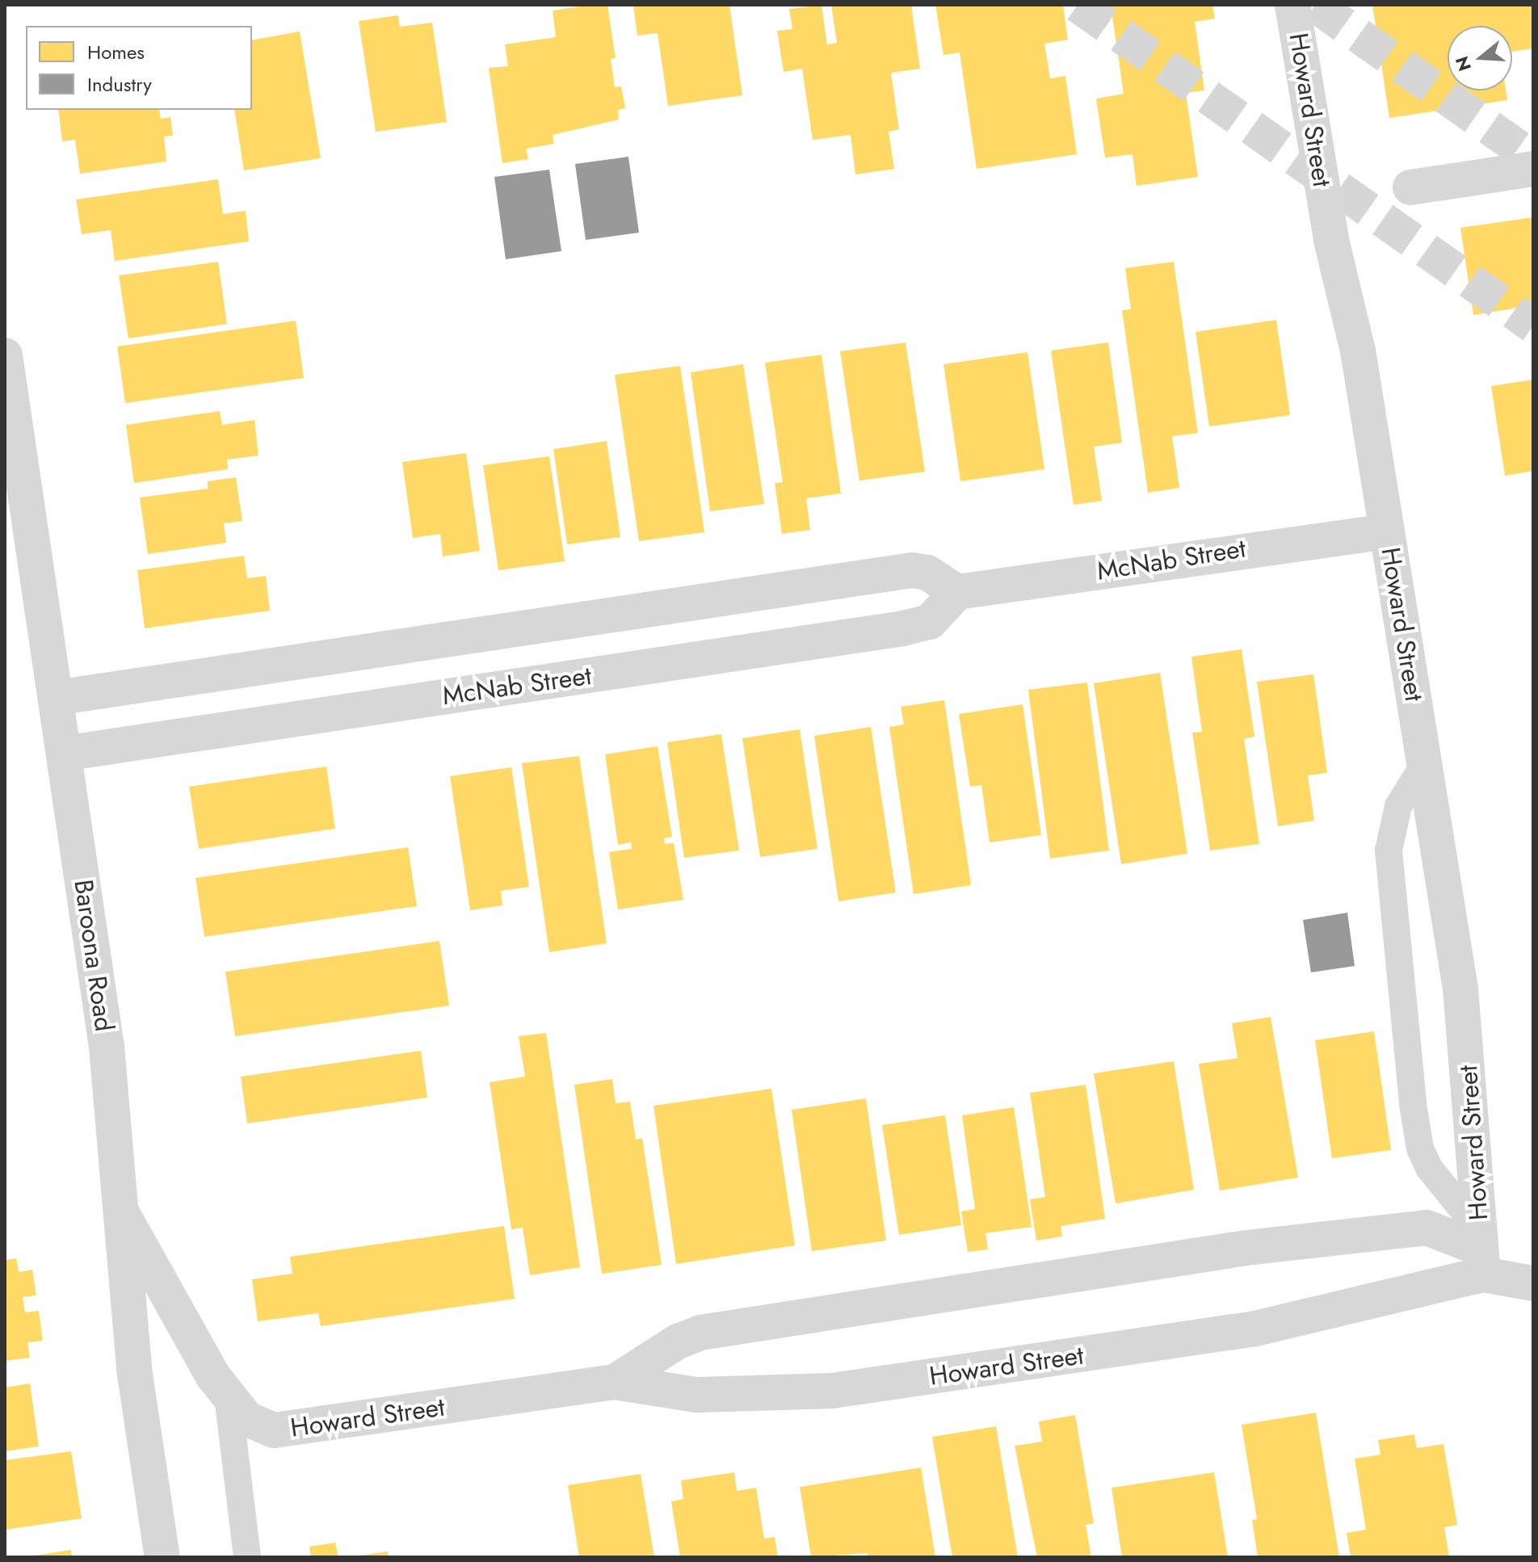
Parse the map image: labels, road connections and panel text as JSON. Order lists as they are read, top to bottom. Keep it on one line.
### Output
{"streets":{"street":["Howard Street","McNab Street","Baroona Road"]},"crossings":[["Howard Street","McNab Street"],["Howard Street","Baroona Road"],["McNab Street","Baroona Road"]],"legend":["Homes","Industry"],"north":"left"}
